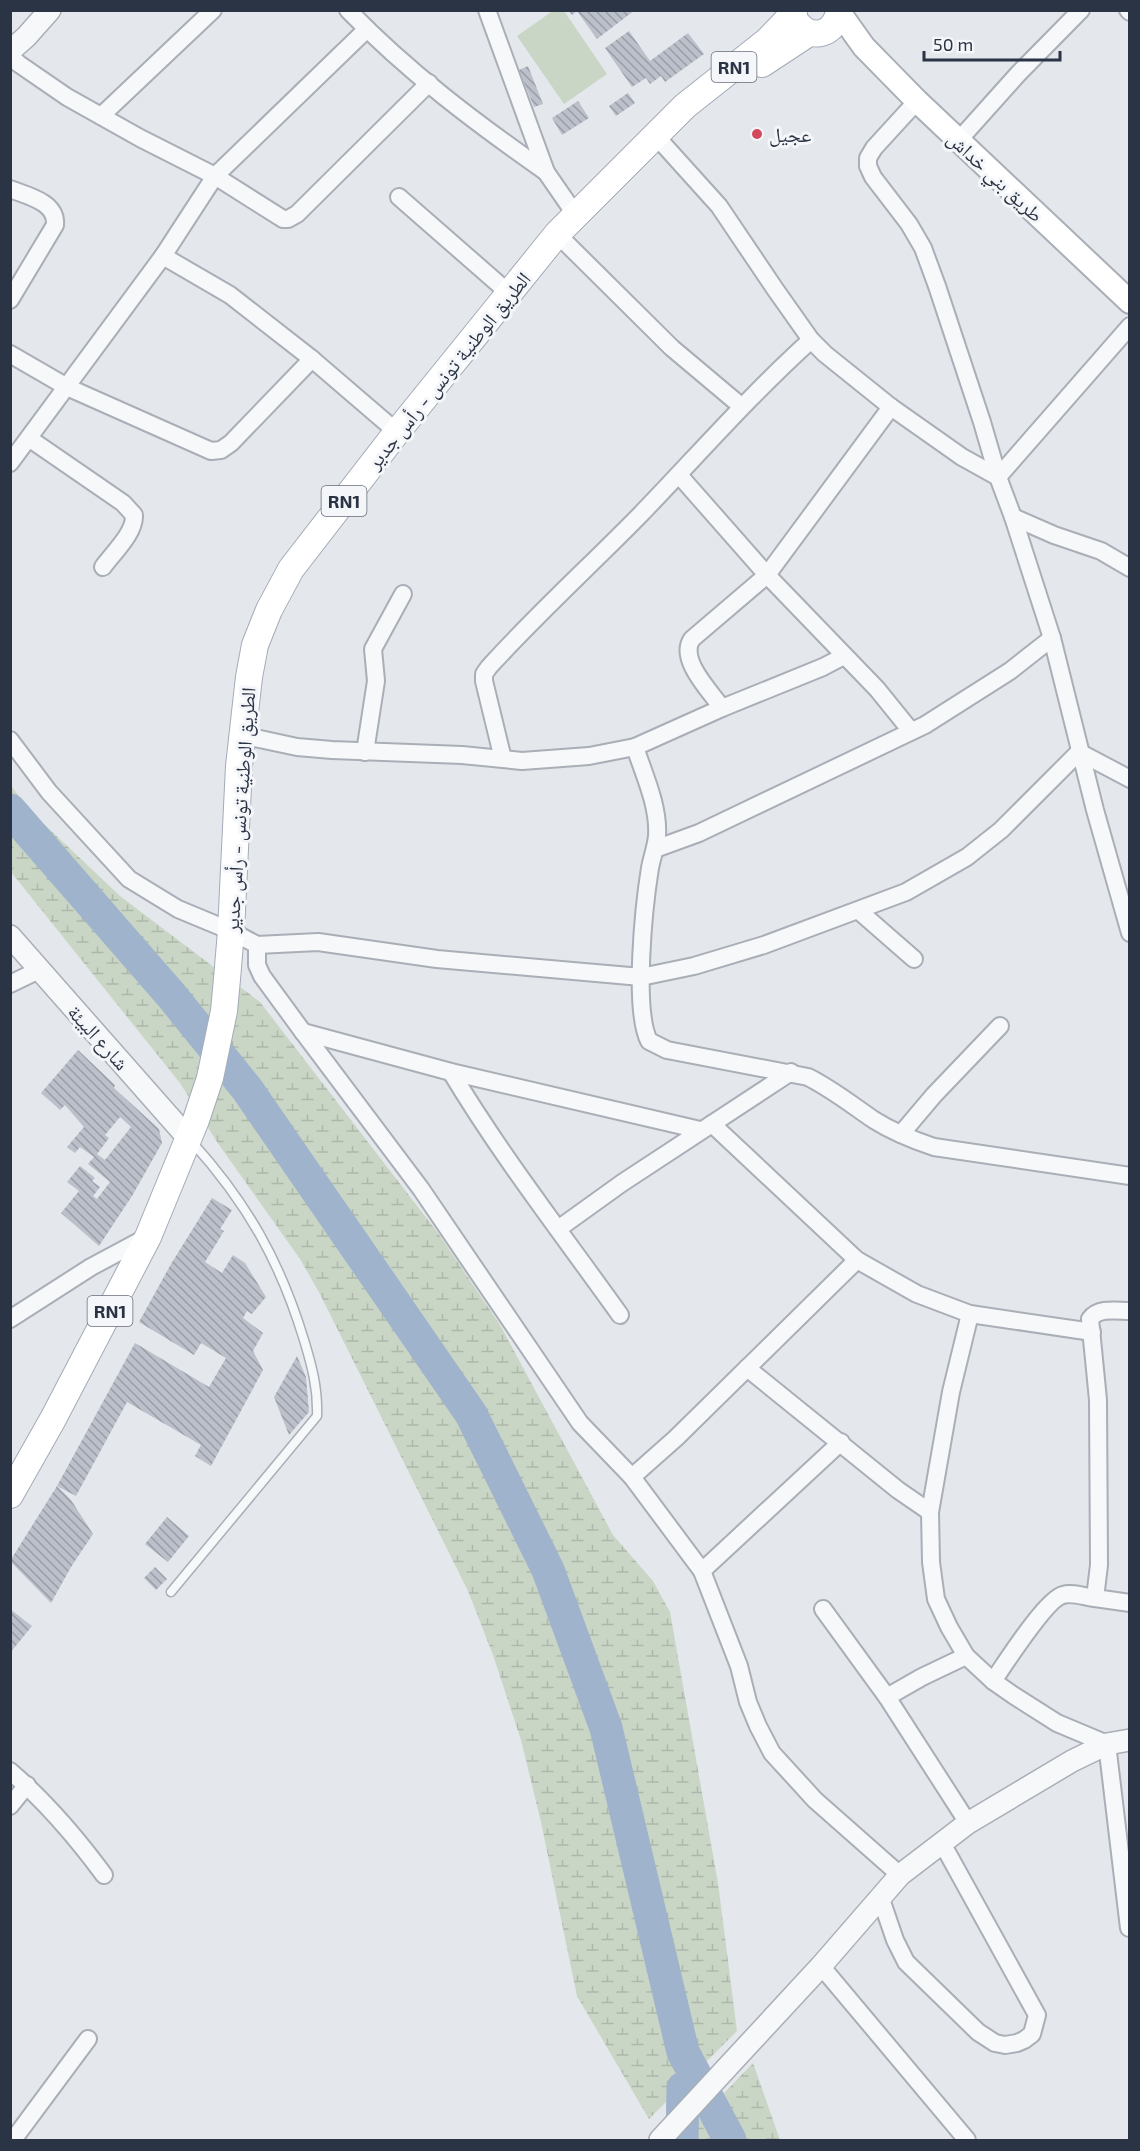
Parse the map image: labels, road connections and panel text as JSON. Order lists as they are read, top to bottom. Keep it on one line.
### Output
{"streets":{"main road":["RN1","طريق بني خداش","الطريق الوطنية تونس - رأس جدير"],"street":["شارع البيئة"]},"crossings":[["طريق بني خداش","الطريق الوطنية تونس - رأس جدير"],["الطريق الوطنية تونس - رأس جدير","شارع البيئة"]],"places":["عجيل"],"scale_bar":"50 m"}
